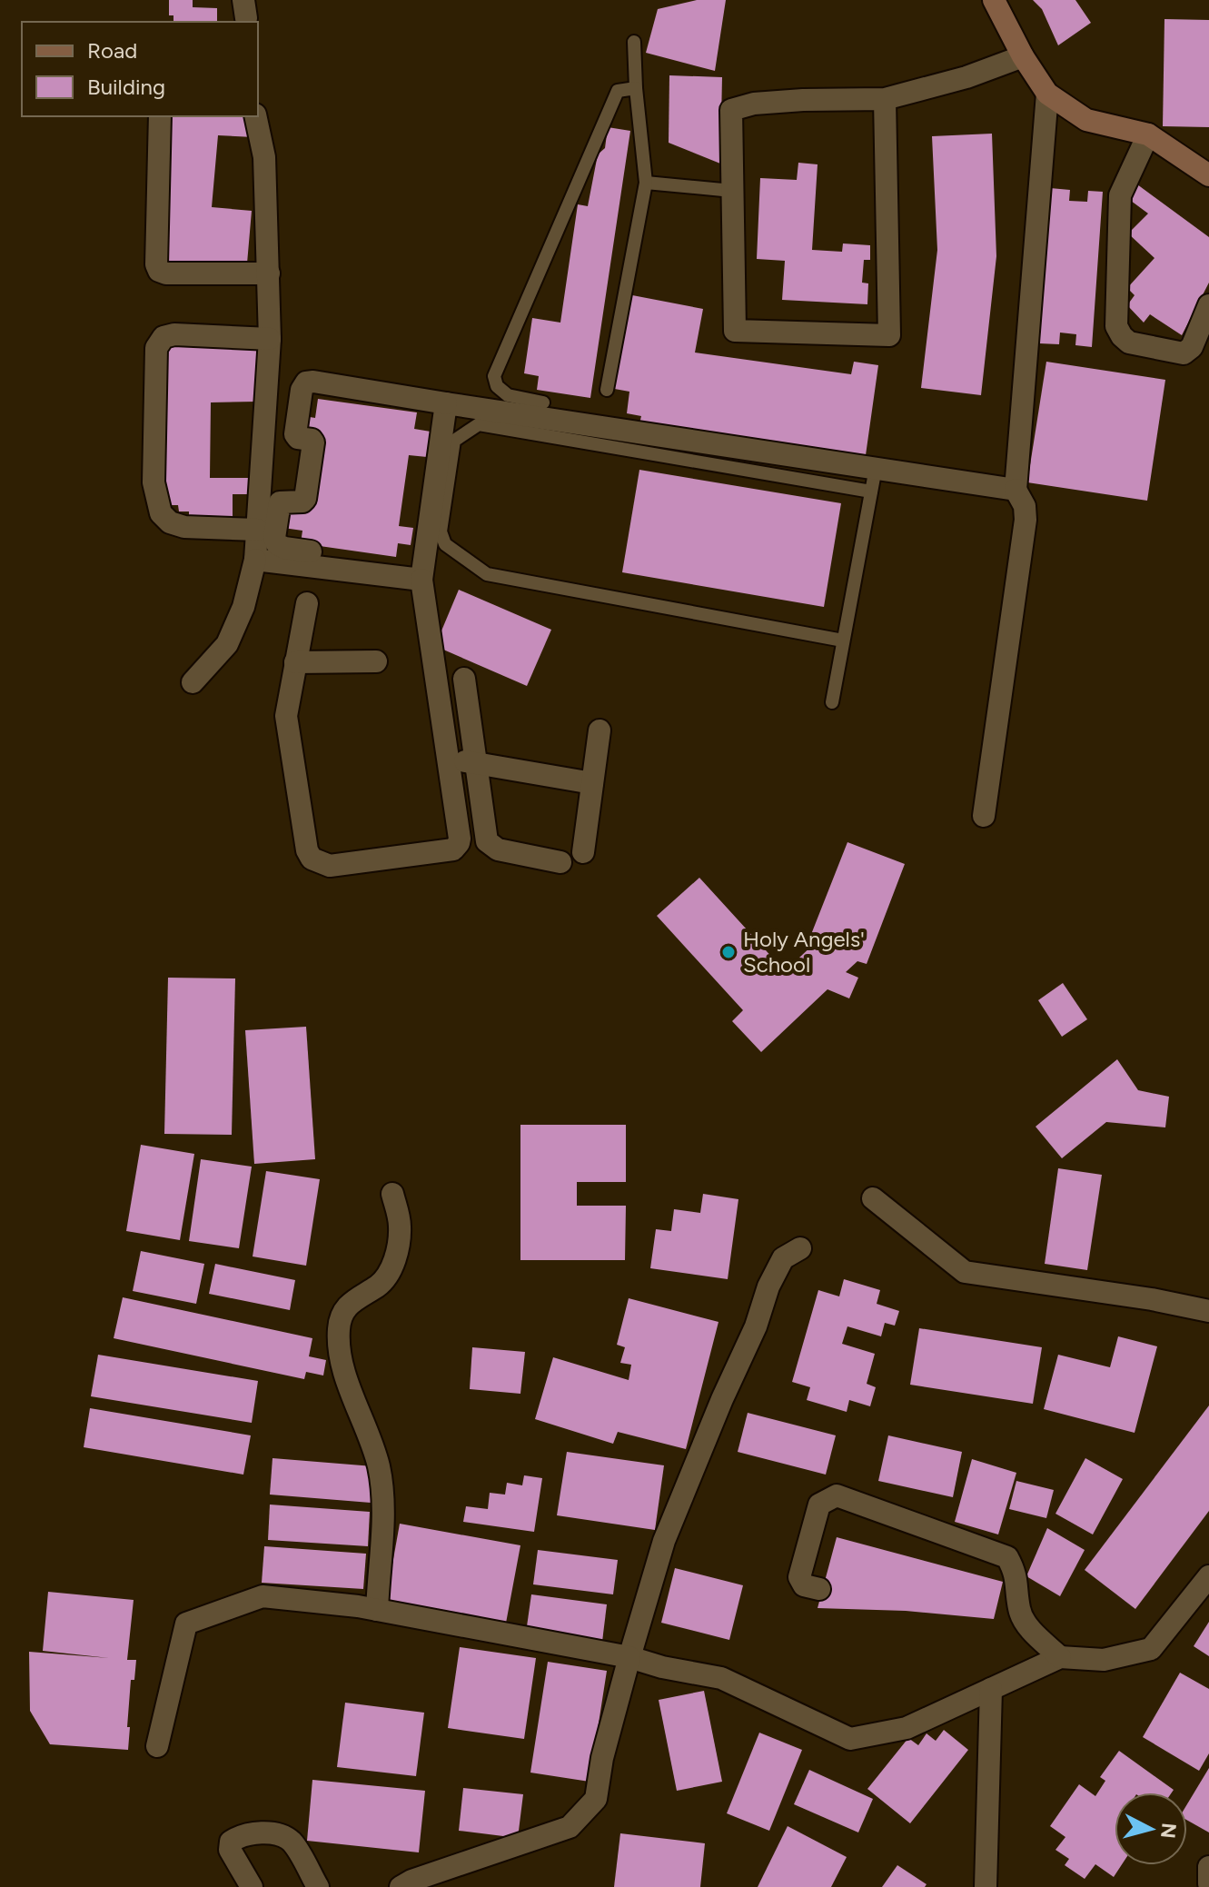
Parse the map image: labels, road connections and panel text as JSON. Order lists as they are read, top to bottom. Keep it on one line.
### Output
{"places":["Holy Angels' School"],"legend":["Road","Building"],"north":"right"}
